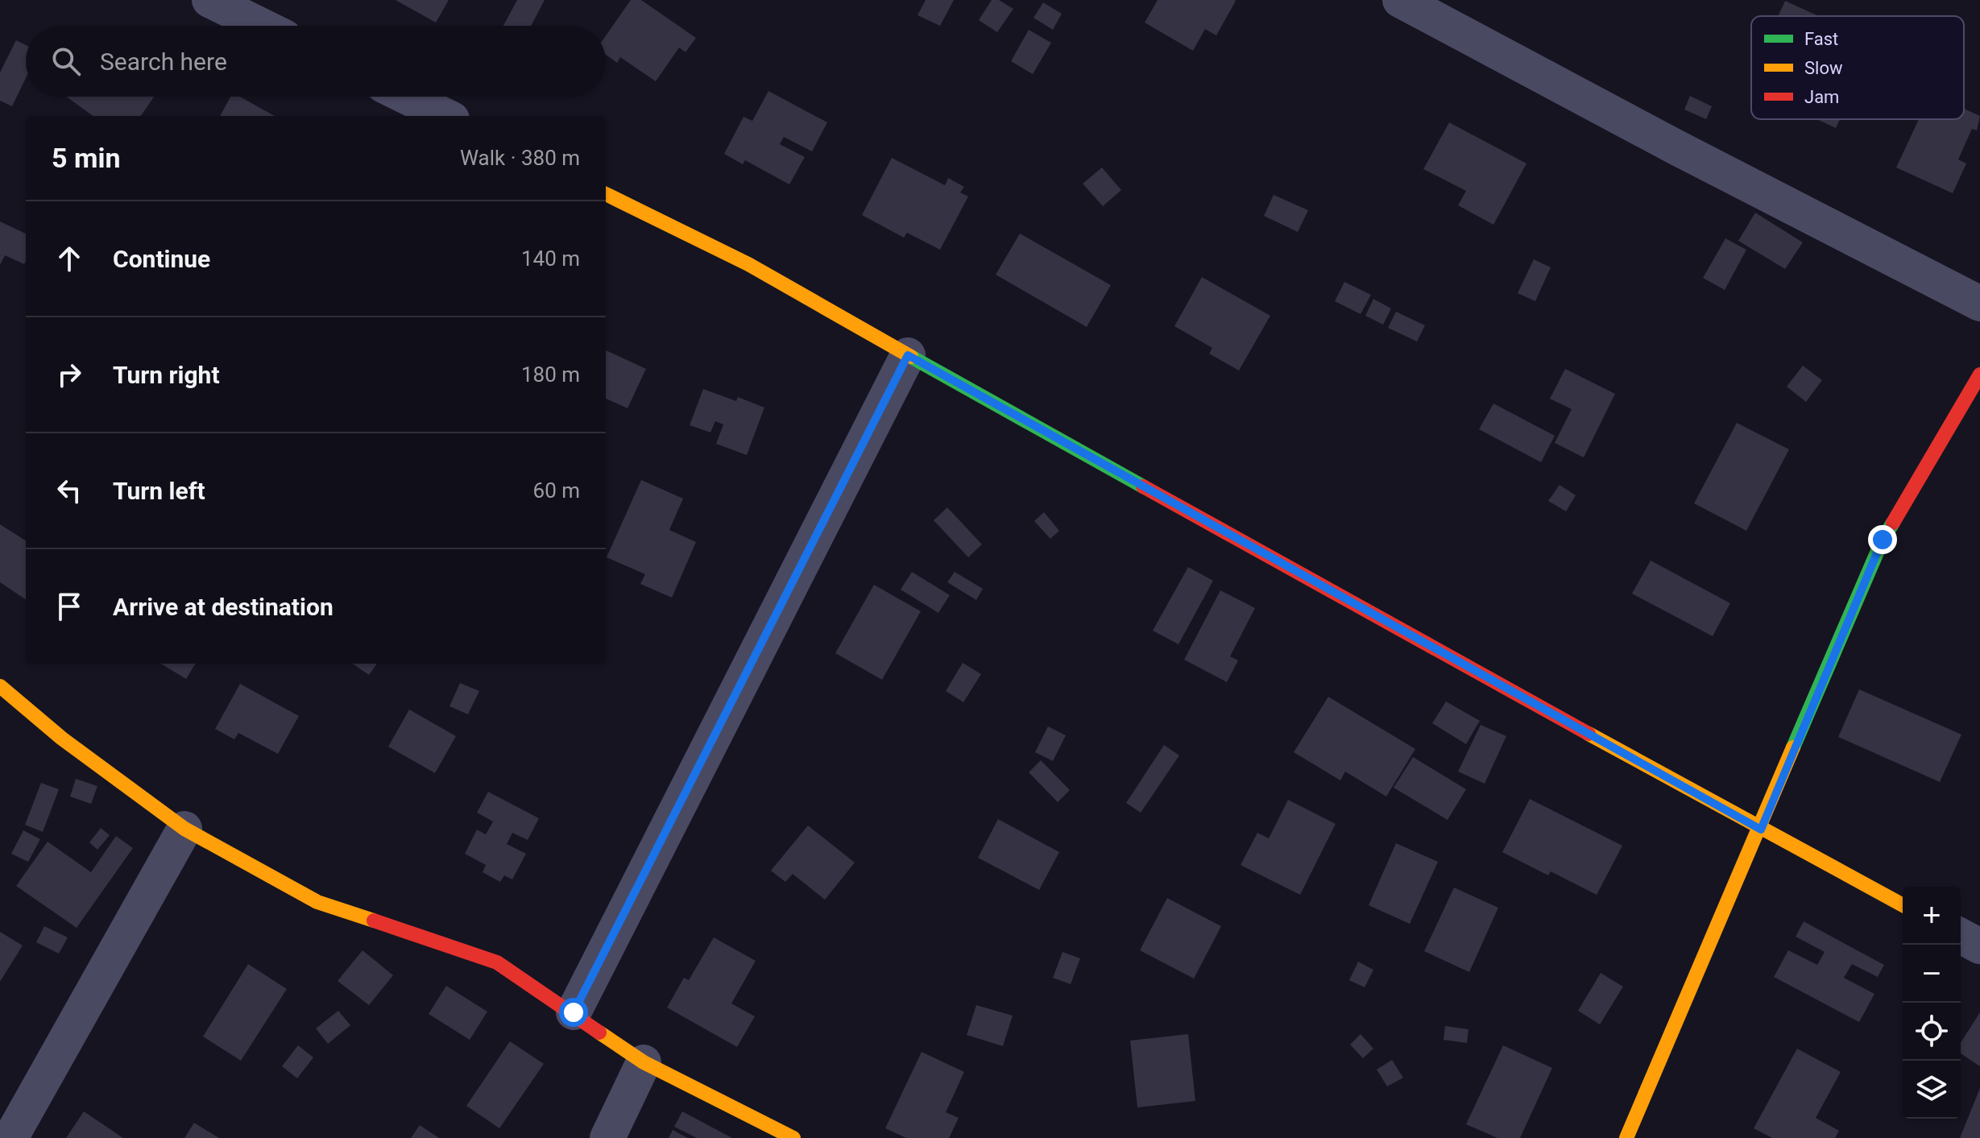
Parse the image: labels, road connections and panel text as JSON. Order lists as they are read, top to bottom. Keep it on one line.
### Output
{"legend":["Fast","Slow","Jam"],"page":{"search":"Search here","heading":["5 min","Walk · 380 m"],"list":[["Continue","140 m"],["Turn right","180 m"],["Turn left","60 m"],"Arrive at destination"],"map_buttons":["+","−"]}}
